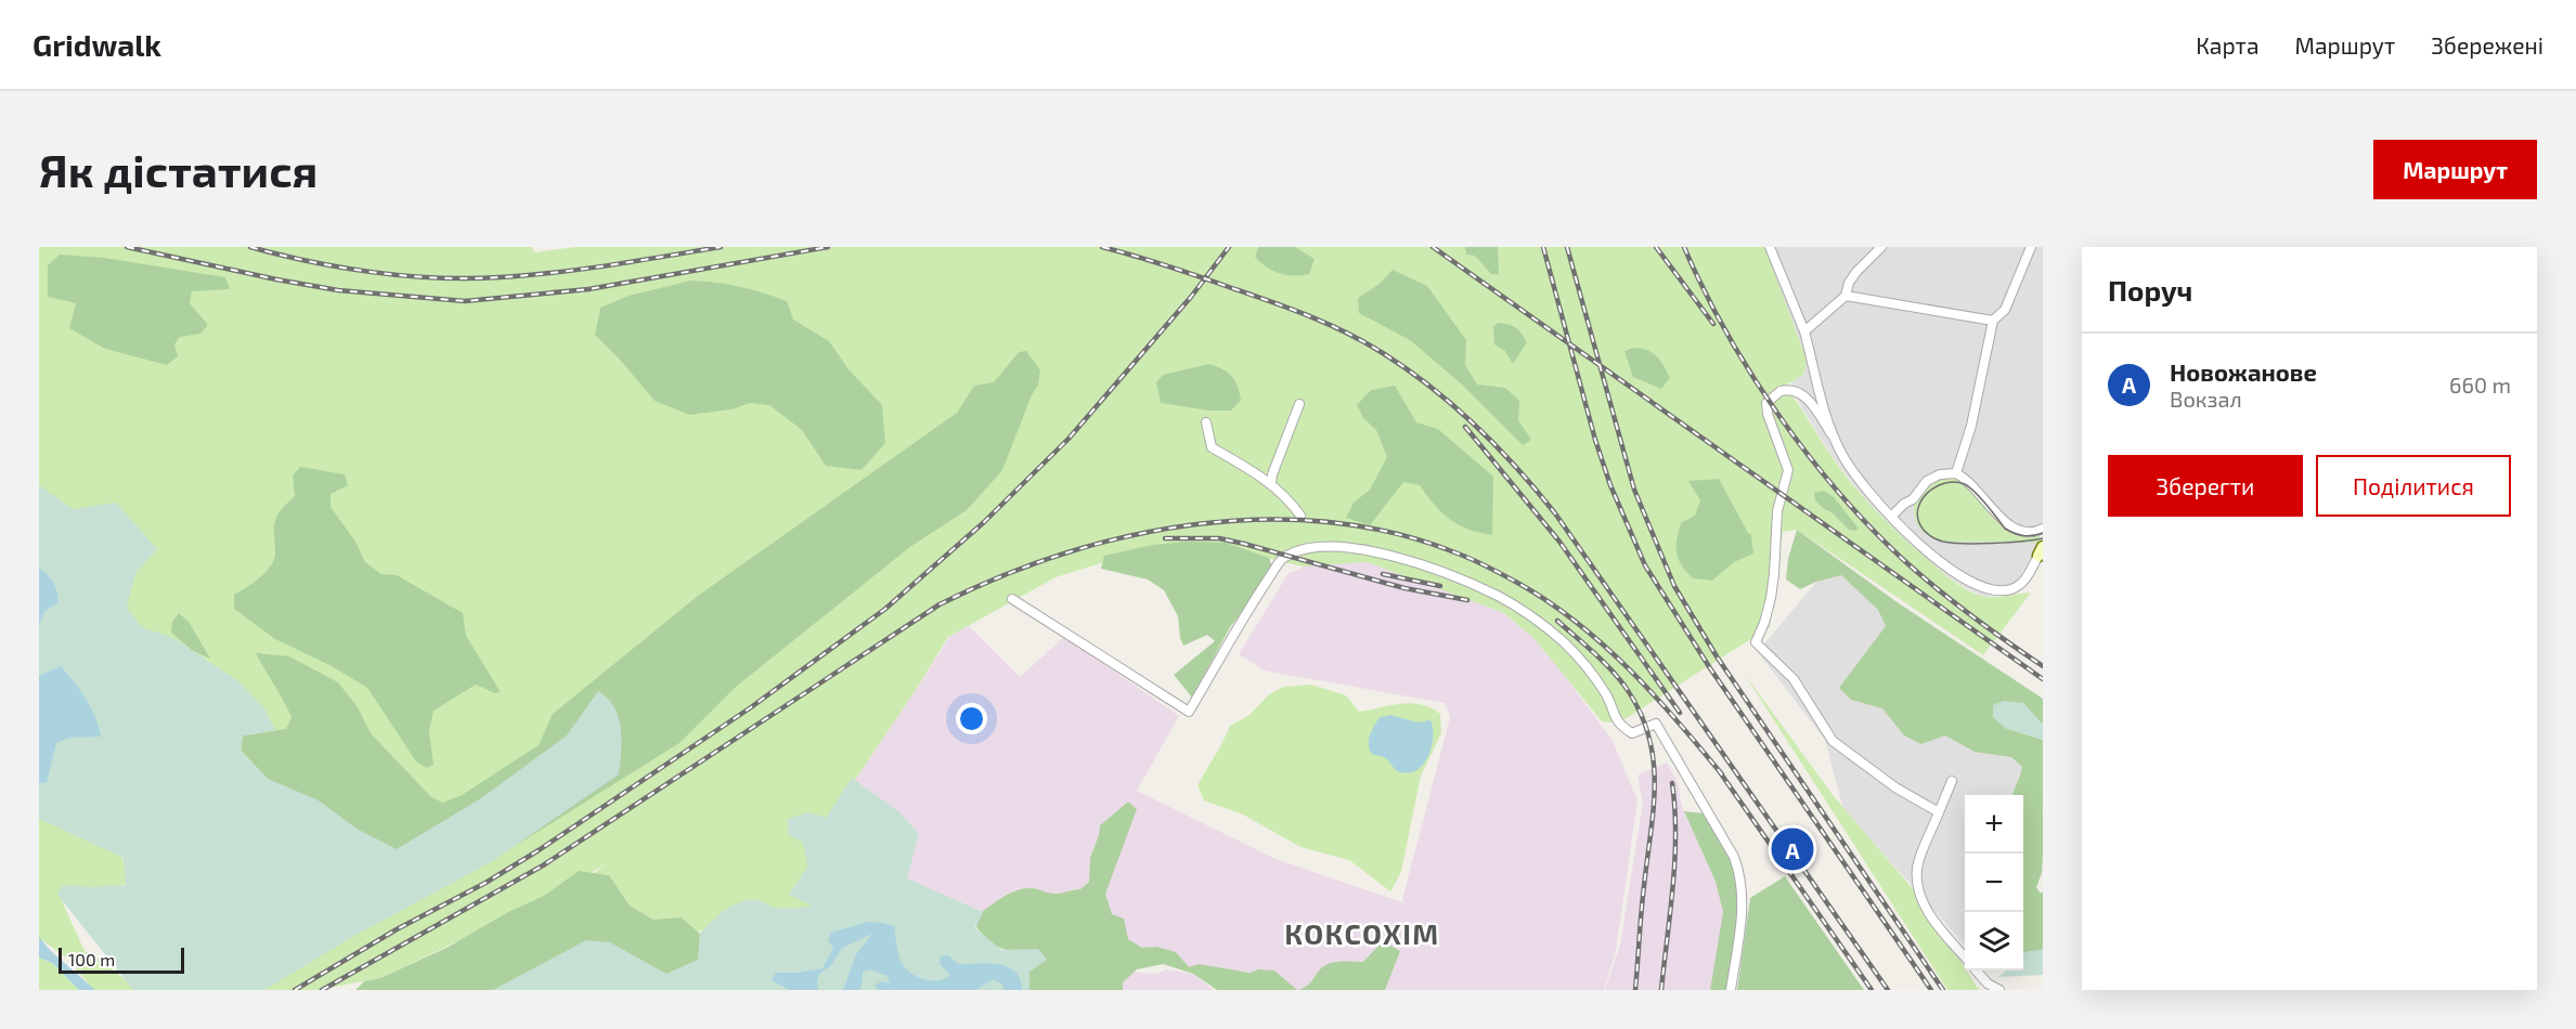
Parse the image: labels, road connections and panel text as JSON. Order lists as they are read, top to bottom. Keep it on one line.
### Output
{"districts":["КОКСОХІМ"],"scale_bar":"100 m","page":{"header":"Gridwalk","nav":["Карта","Маршрут","Збережені"],"buttons":["Маршрут",["Зберегти","Поділитися"]],"title":"Як дістатися","heading":"Поруч","list":[{"mark":"A","name":"Новожанове","note":"Вокзал","value":"660 m"}],"map_buttons":["+","−"],"pins":"A","scale":"100 m"}}
